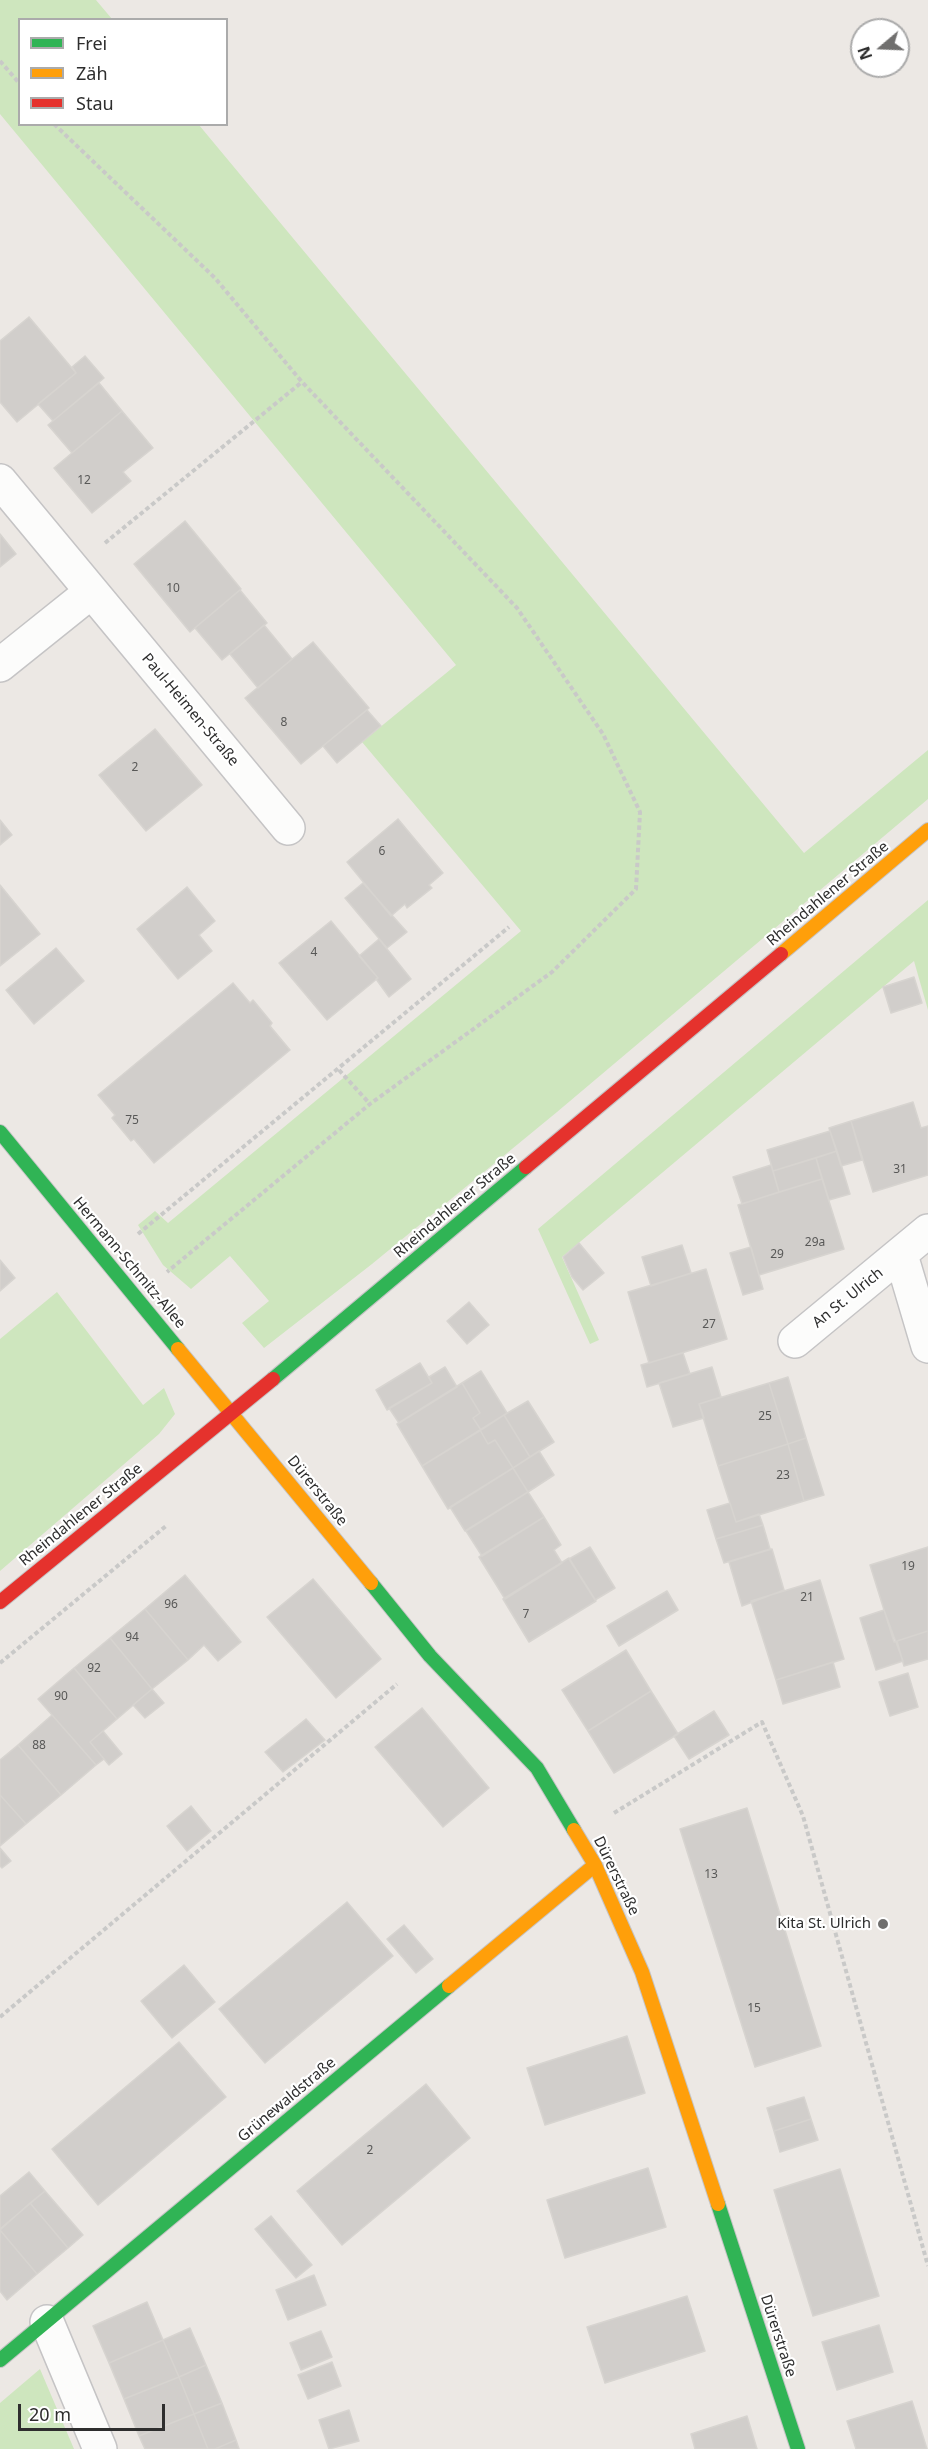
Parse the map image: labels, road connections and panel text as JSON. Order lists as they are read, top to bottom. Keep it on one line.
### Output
{"streets":{"street":["Paul-Heimen-Straße","Rheindahlener Straße","Hermann-Schmitz-Allee","An St. Ulrich","Dürerstraße","Grünewaldstraße"]},"crossings":[["Rheindahlener Straße","Hermann-Schmitz-Allee"],["Rheindahlener Straße","Dürerstraße"],["Hermann-Schmitz-Allee","Dürerstraße"],["Dürerstraße","Grünewaldstraße"]],"places":["Kita St. Ulrich"],"house_numbers":["12","10","8","2","6","4","75","31","29a","29","27","25","23","19","21","96","7","94","92","90","88","13","15","2"],"legend":["Frei","Zäh","Stau"],"scale_bar":"20 m","north":"left"}
